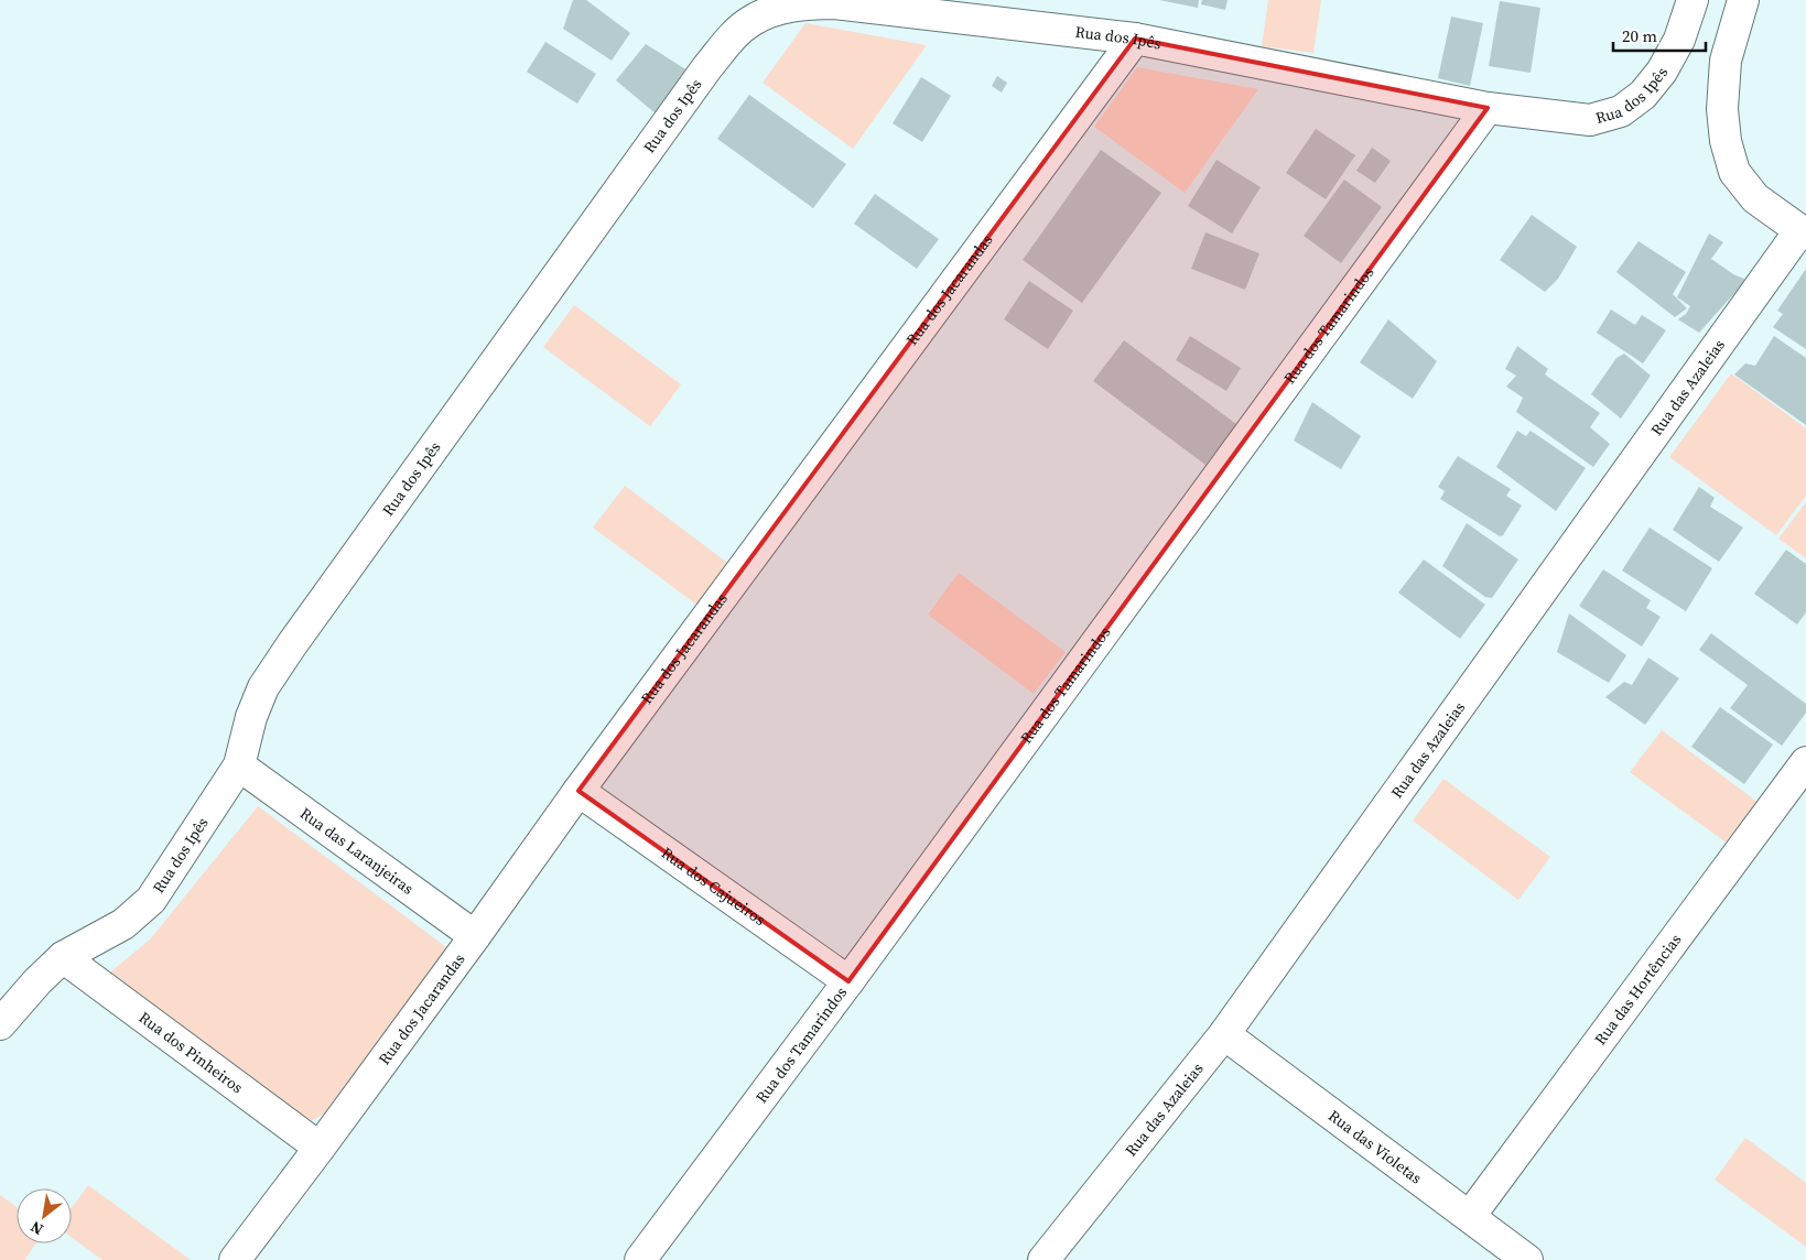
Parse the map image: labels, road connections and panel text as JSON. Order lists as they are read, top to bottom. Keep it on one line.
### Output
{"streets":{"street":["Rua dos Ipês","Rua dos Jacarandas","Rua dos Tamarindos","Rua das Azaleias","Rua das Laranjeiras","Rua dos Cajueiros","Rua das Hortências","Rua dos Pinheiros","Rua das Violetas"]},"crossings":[["Rua dos Ipês","Rua dos Jacarandas"],["Rua dos Ipês","Rua dos Tamarindos"],["Rua dos Ipês","Rua das Laranjeiras"],["Rua dos Ipês","Rua dos Pinheiros"],["Rua dos Jacarandas","Rua das Laranjeiras"],["Rua dos Jacarandas","Rua dos Cajueiros"],["Rua dos Jacarandas","Rua dos Pinheiros"],["Rua dos Tamarindos","Rua dos Cajueiros"],["Rua das Azaleias","Rua das Violetas"],["Rua das Hortências","Rua das Violetas"]],"scale_bar":"20 m","north":"bottom left"}
